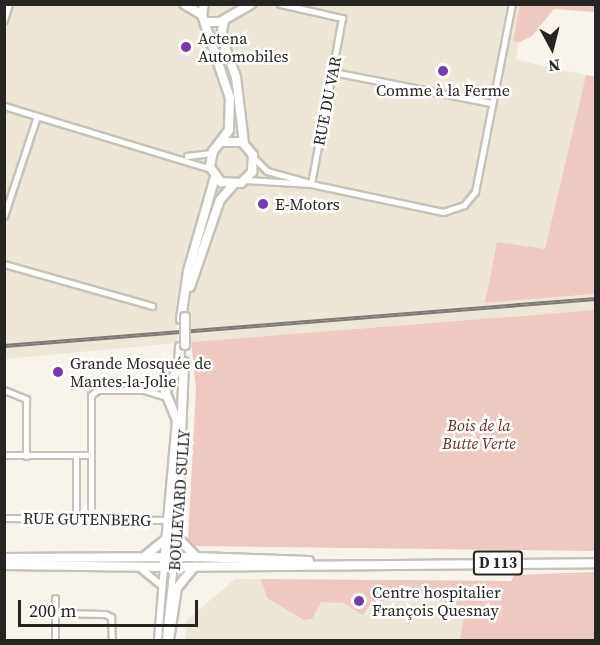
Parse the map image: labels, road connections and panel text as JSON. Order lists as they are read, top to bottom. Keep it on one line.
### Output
{"streets":{"main road":["BOULEVARD SULLY","D 113"],"street":["RUE DU VAR","RUE GUTENBERG"]},"crossings":[["BOULEVARD SULLY","RUE GUTENBERG"],["BOULEVARD SULLY","D 113"]],"parks":["Bois de la Butte Verte"],"places":["Actena Automobiles","Comme à la Ferme","E-Motors","Grande Mosquée de Mantes-la-Jolie","Centre hospitalier François Quesnay"],"scale_bar":"200 m","north":"bottom"}
